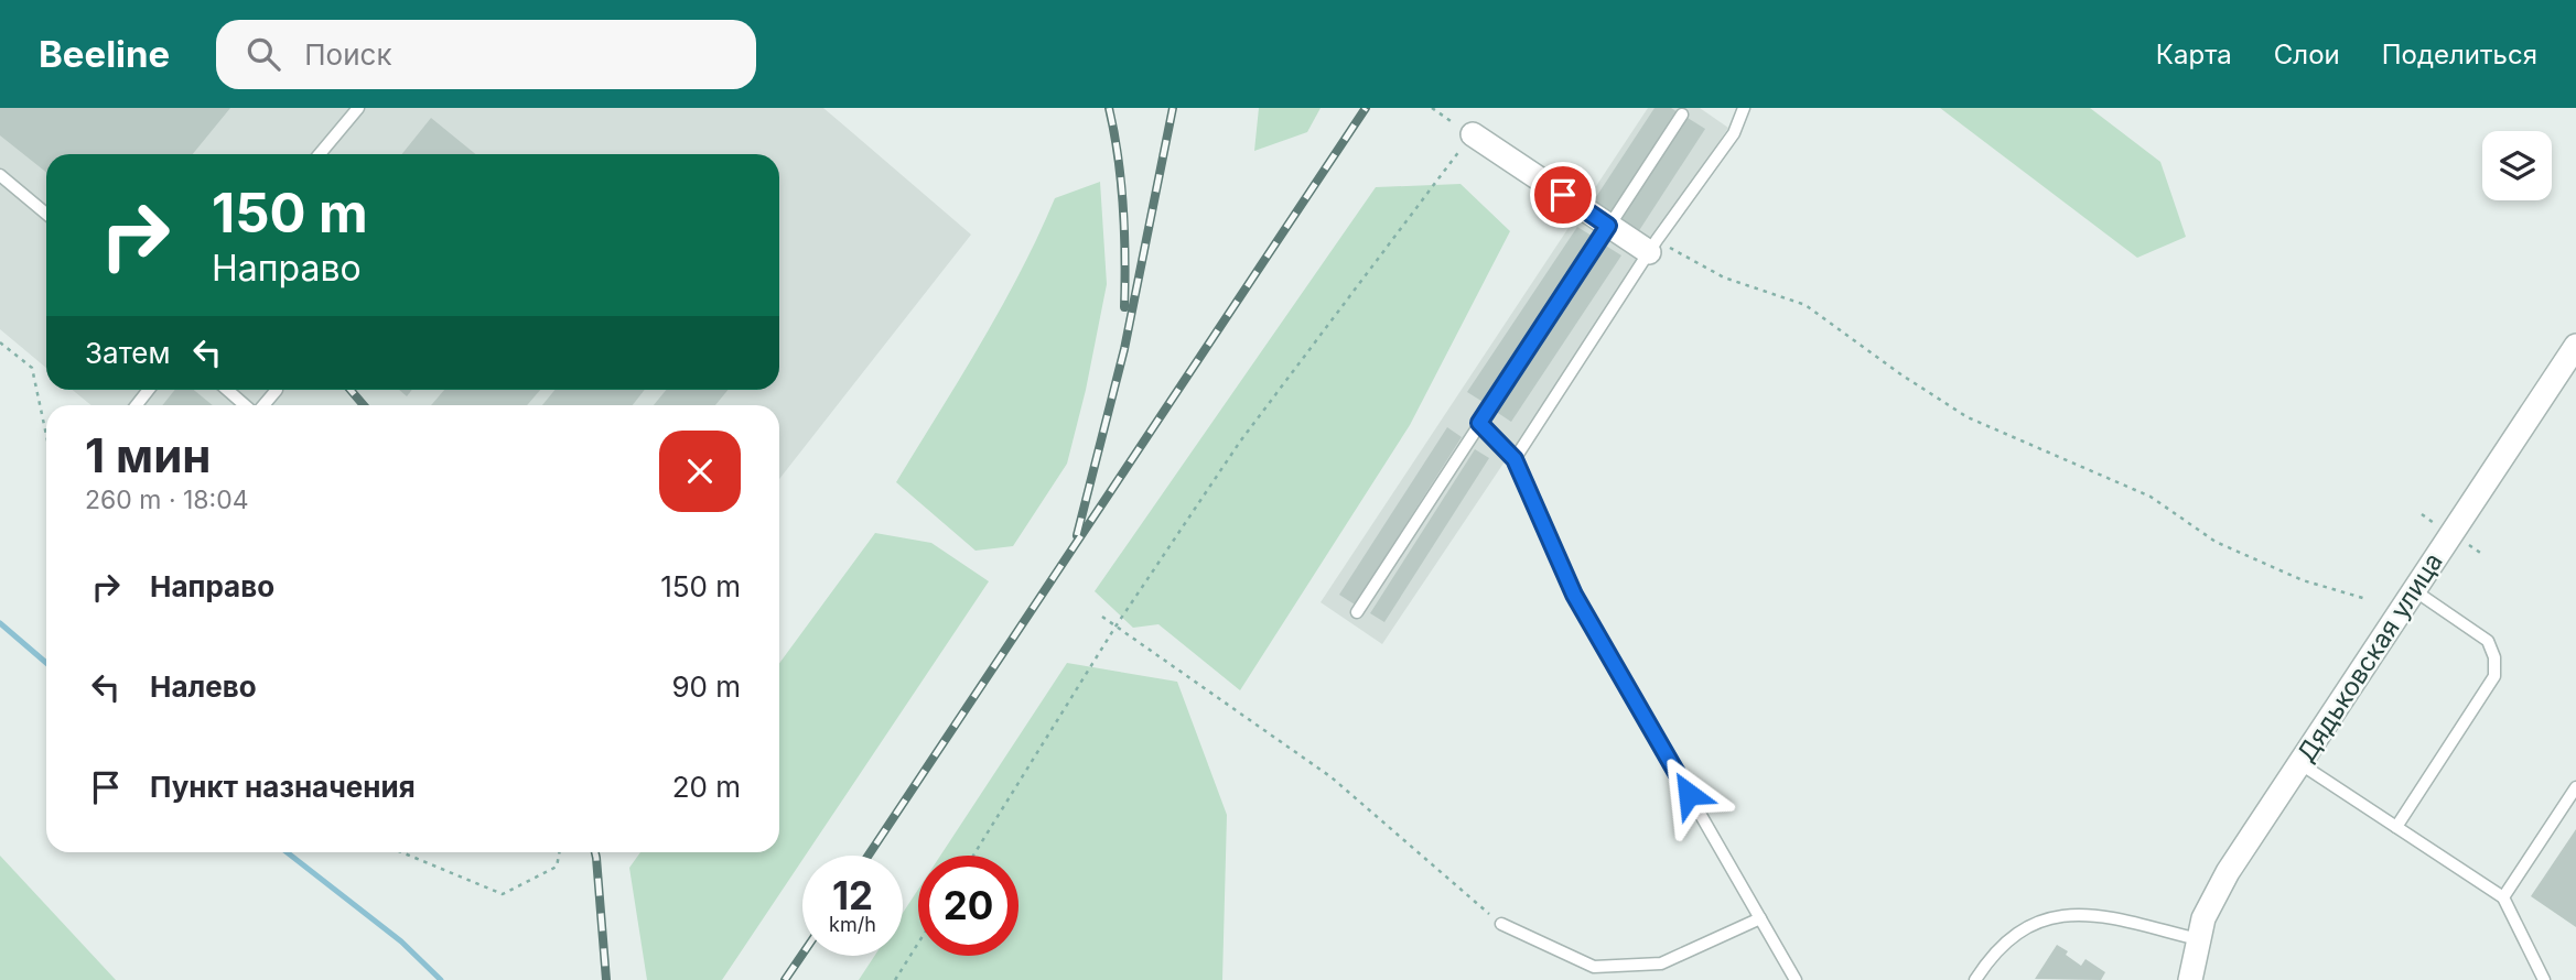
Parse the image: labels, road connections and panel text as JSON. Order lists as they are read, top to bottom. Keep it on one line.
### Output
{"streets":{"street":["Дядьковская улица"]},"page":{"header":"Beeline","search":"Поиск","nav":["Карта","Слои","Поделиться"],"turn":["150 m","Направо"],"then":"Затем","heading":["1 мин","260 m · 18:04"],"list":[{"name":"Направо","value":"150 m"},{"name":"Налево","value":"90 m"},{"name":"Пункт назначения","value":"20 m"}],"speed":"12 km/h","limit":"20"}}
